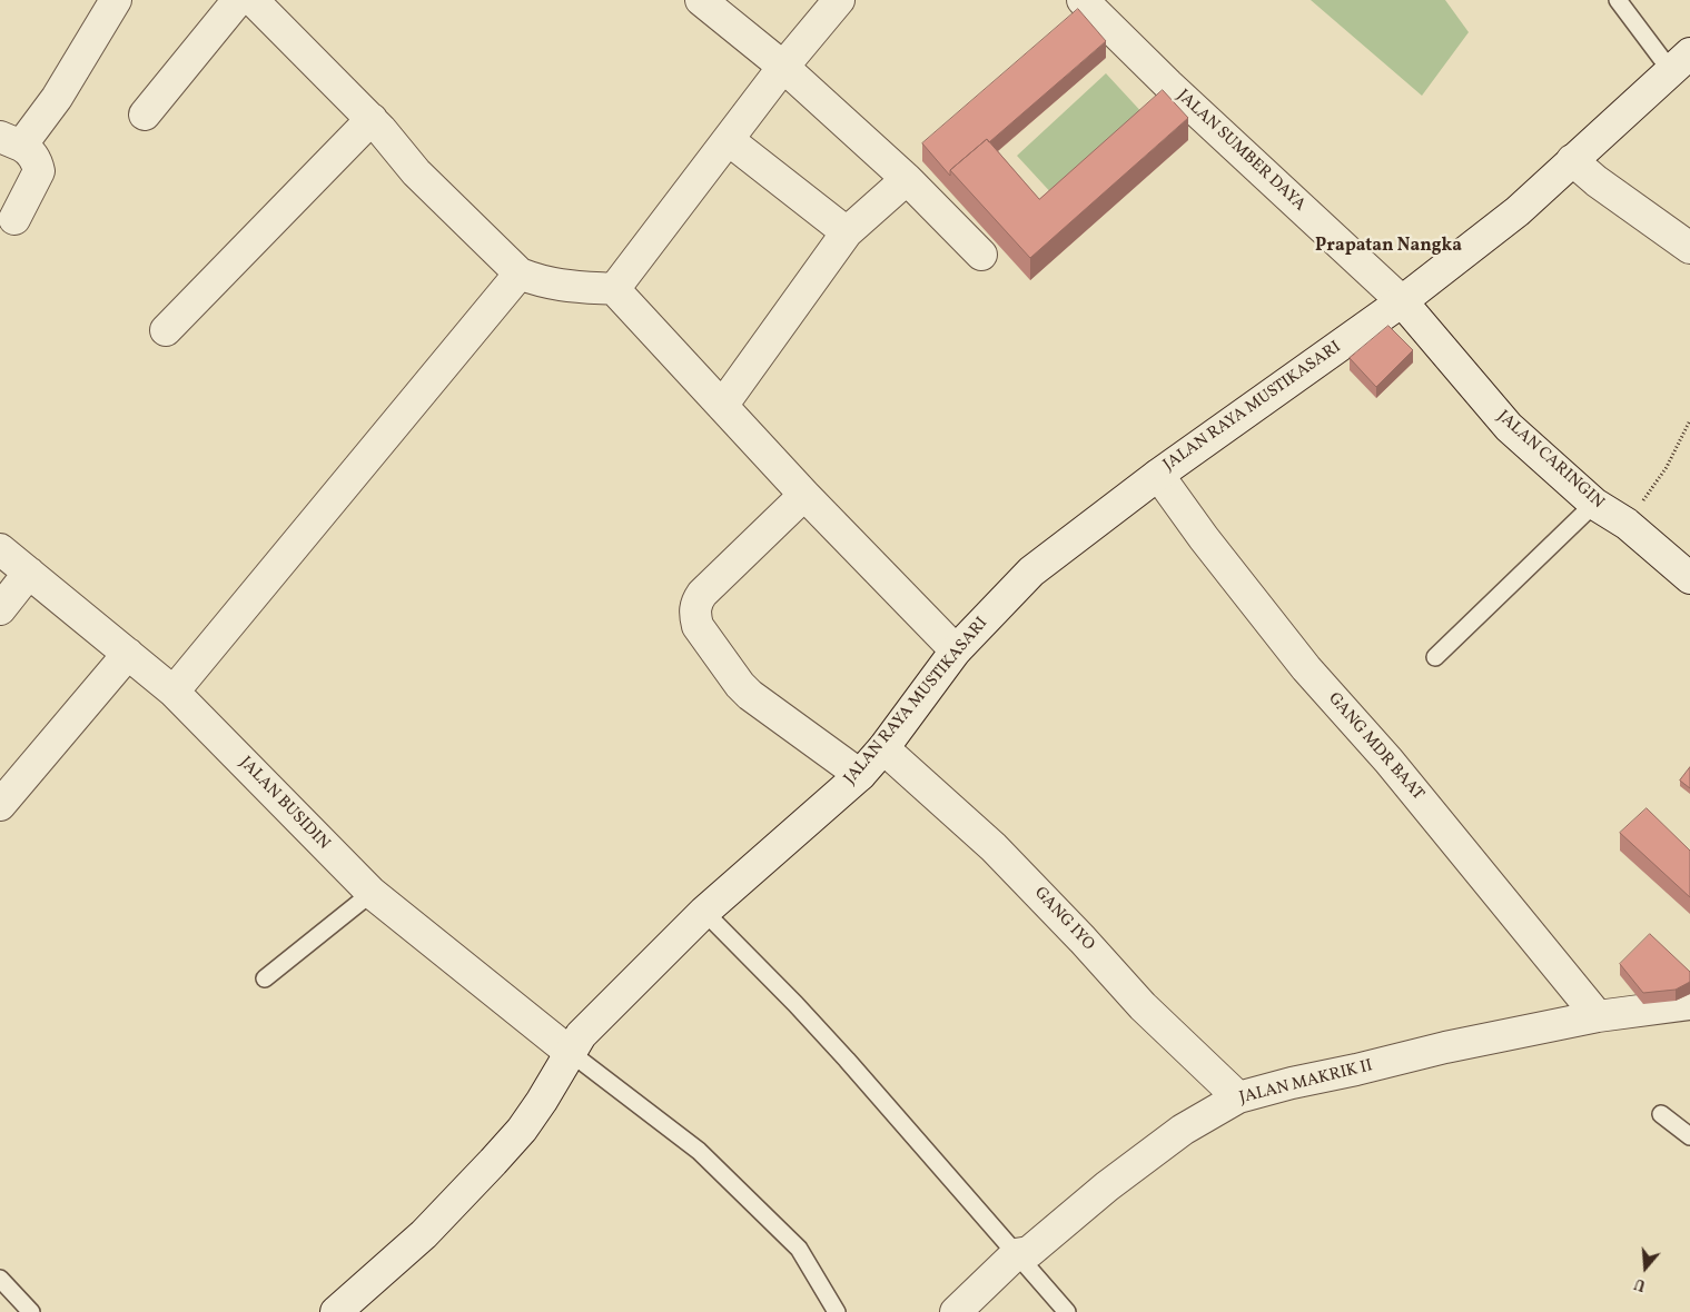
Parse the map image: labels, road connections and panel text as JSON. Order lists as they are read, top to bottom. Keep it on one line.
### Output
{"streets":{"street":["JALAN SUMBER DAYA","JALAN RAYA MUSTIKASARI","JALAN CARINGIN","GANG MDR BAAT","JALAN BUSIDIN","GANG IYO","JALAN MAKRIK II"]},"crossings":[["JALAN SUMBER DAYA","JALAN RAYA MUSTIKASARI"],["JALAN SUMBER DAYA","JALAN CARINGIN"],["JALAN RAYA MUSTIKASARI","JALAN CARINGIN"],["JALAN RAYA MUSTIKASARI","GANG MDR BAAT"],["JALAN RAYA MUSTIKASARI","JALAN BUSIDIN"],["JALAN RAYA MUSTIKASARI","GANG IYO"],["GANG MDR BAAT","JALAN MAKRIK II"],["GANG IYO","JALAN MAKRIK II"]],"districts":["Prapatan Nangka"],"north":"bottom"}
